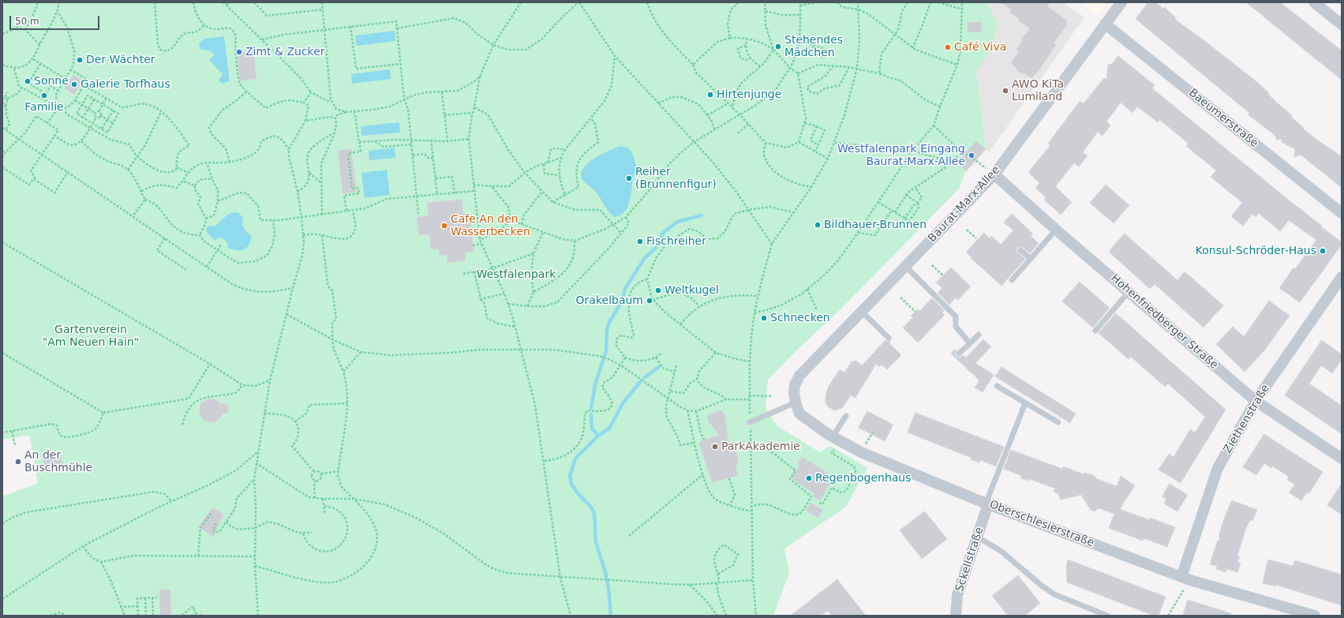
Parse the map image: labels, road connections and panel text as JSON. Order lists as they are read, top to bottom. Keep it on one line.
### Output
{"streets":{"street":["Baeumerstraße","Baurat-Marx-Allee","Hohenfriedberger Straße","Ziethenstraße","Oberschlesierstraße","Sckellstraße"]},"crossings":[["Baeumerstraße","Baurat-Marx-Allee"],["Baurat-Marx-Allee","Hohenfriedberger Straße"],["Baurat-Marx-Allee","Oberschlesierstraße"],["Hohenfriedberger Straße","Ziethenstraße"],["Ziethenstraße","Oberschlesierstraße"],["Oberschlesierstraße","Sckellstraße"]],"parks":["Westfalenpark","Gartenverein \"Am Neuen Hain\""],"places":["Stehendes Mädchen","Café Viva","Zimt & Zucker","Der Wächter","Sonne","Galerie Torfhaus","AWO KiTa Lumiland","Hirtenjunge","Familie","Westfalenpark Eingang Baurat-Marx-Allee","Reiher (Brunnenfigur)","Bildhauer-Brunnen","Cafe An den Wasserbecken","Fischreiher","Konsul-Schröder-Haus","Weltkugel","Orakelbaum","Schnecken","ParkAkademie","An der Buschmühle","Regenbogenhaus"],"scale_bar":"50 m"}
